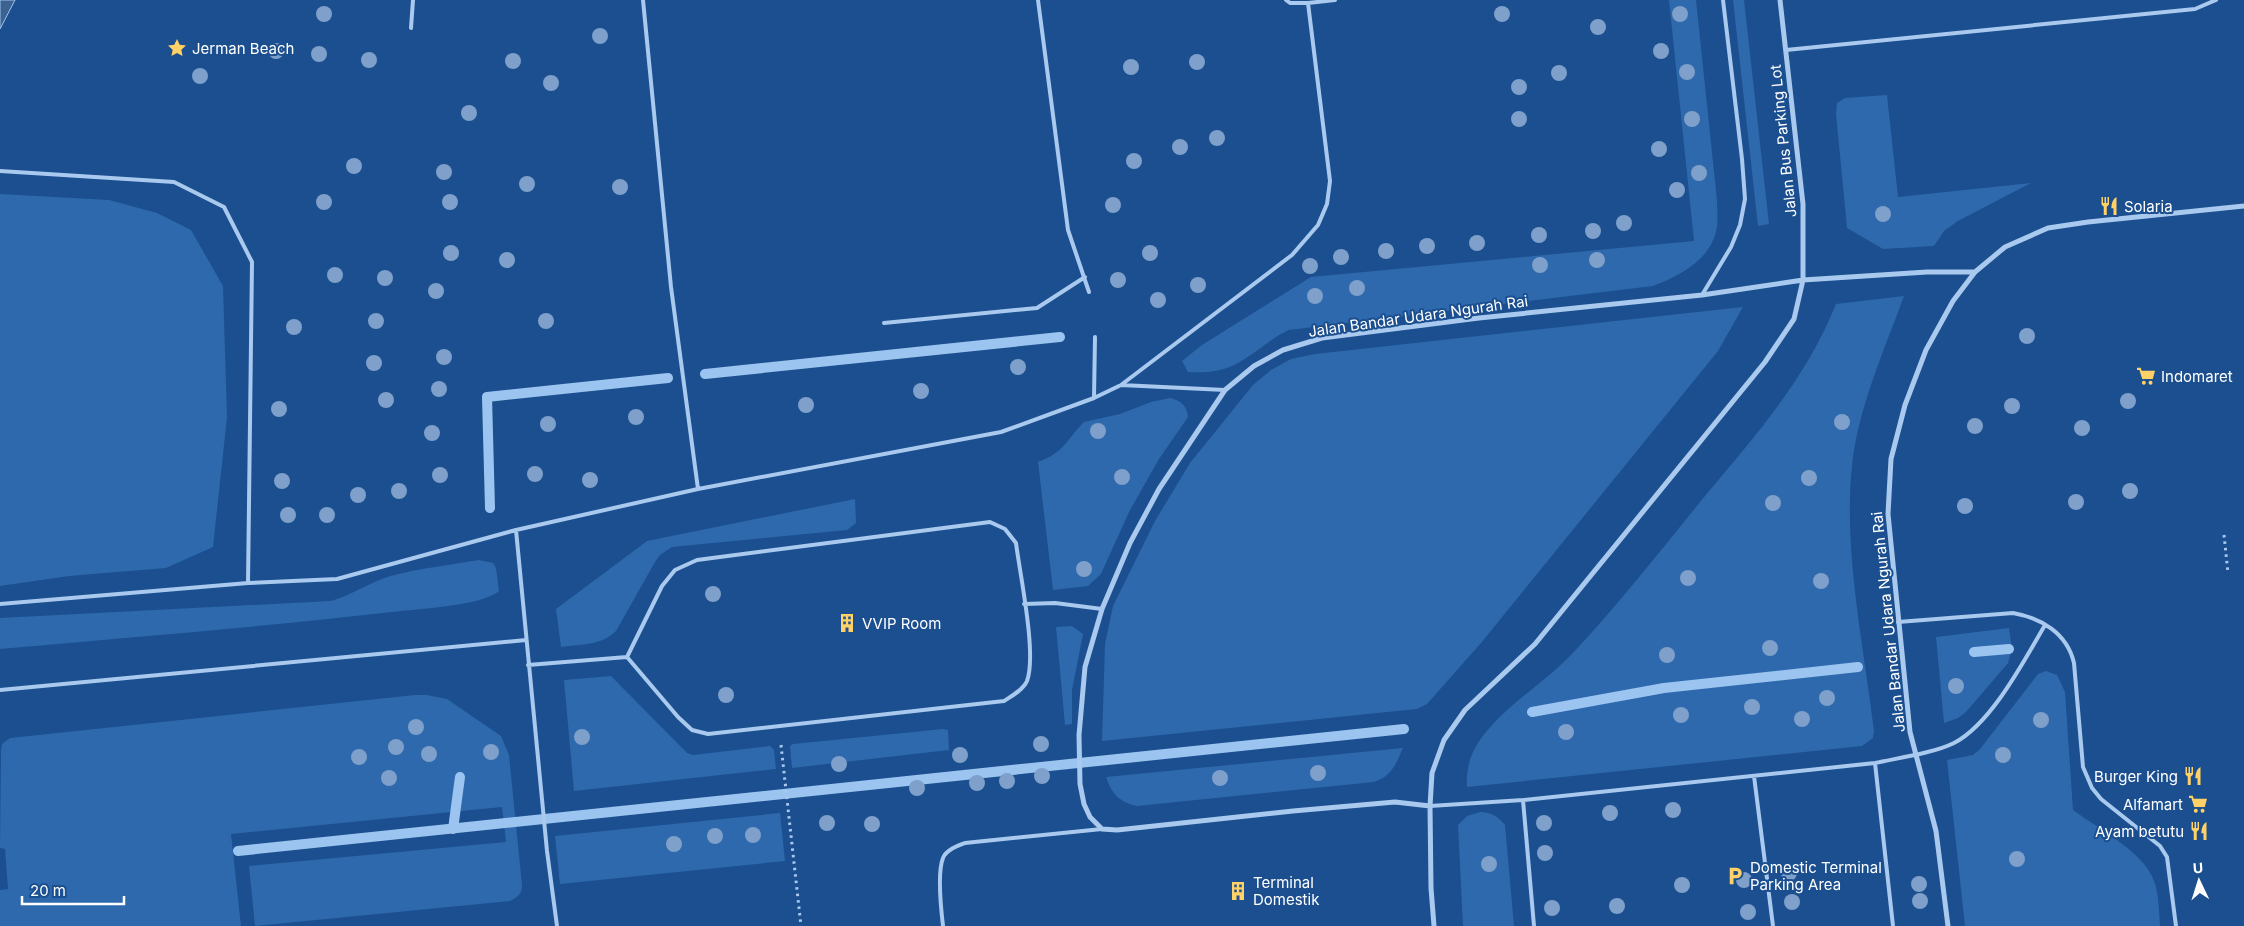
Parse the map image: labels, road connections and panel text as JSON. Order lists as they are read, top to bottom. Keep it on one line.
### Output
{"streets":{"street":["Jalan Bus Parking Lot","Jalan Bandar Udara Ngurah Rai"]},"crossings":[["Jalan Bus Parking Lot","Jalan Bandar Udara Ngurah Rai"]],"places":{"place":["Jerman Beach"],"restaurant":["Solaria","Burger King","Ayam betutu"],"supermarket":["Indomaret","Alfamart"],"building":["VVIP Room","Terminal Domestik"],"parking":["Domestic Terminal Parking Area"]},"scale_bar":"20 m","north":"top"}
